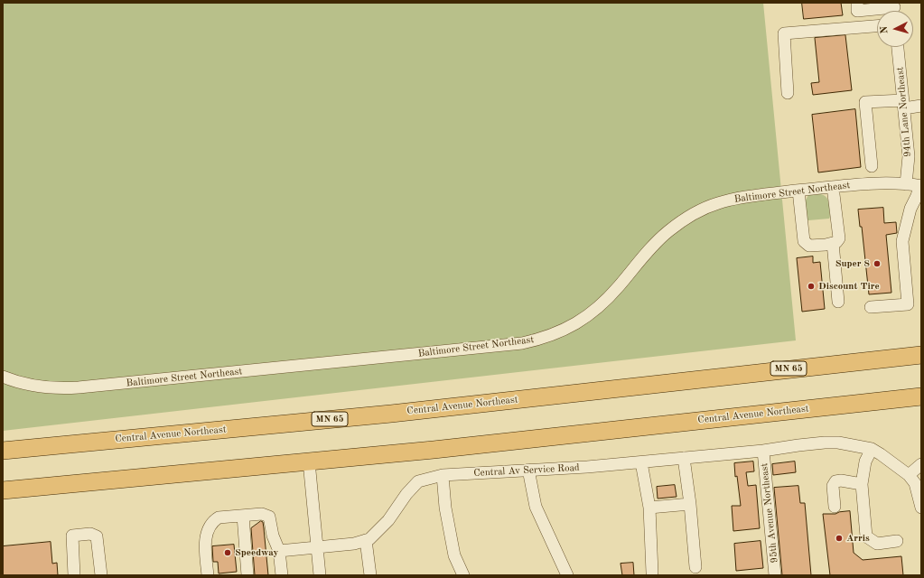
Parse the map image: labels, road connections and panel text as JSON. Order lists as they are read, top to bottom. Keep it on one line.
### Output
{"streets":{"highway":["MN 65","Central Avenue Northeast"],"street":["94th Lane Northeast","Baltimore Street Northeast","Central Av Service Road","95th Avenue Northeast"]},"crossings":[["94th Lane Northeast","Baltimore Street Northeast"],["Central Av Service Road","95th Avenue Northeast"]],"places":["Super 8","Discount Tire","Arris","Speedway"],"north":"left"}
